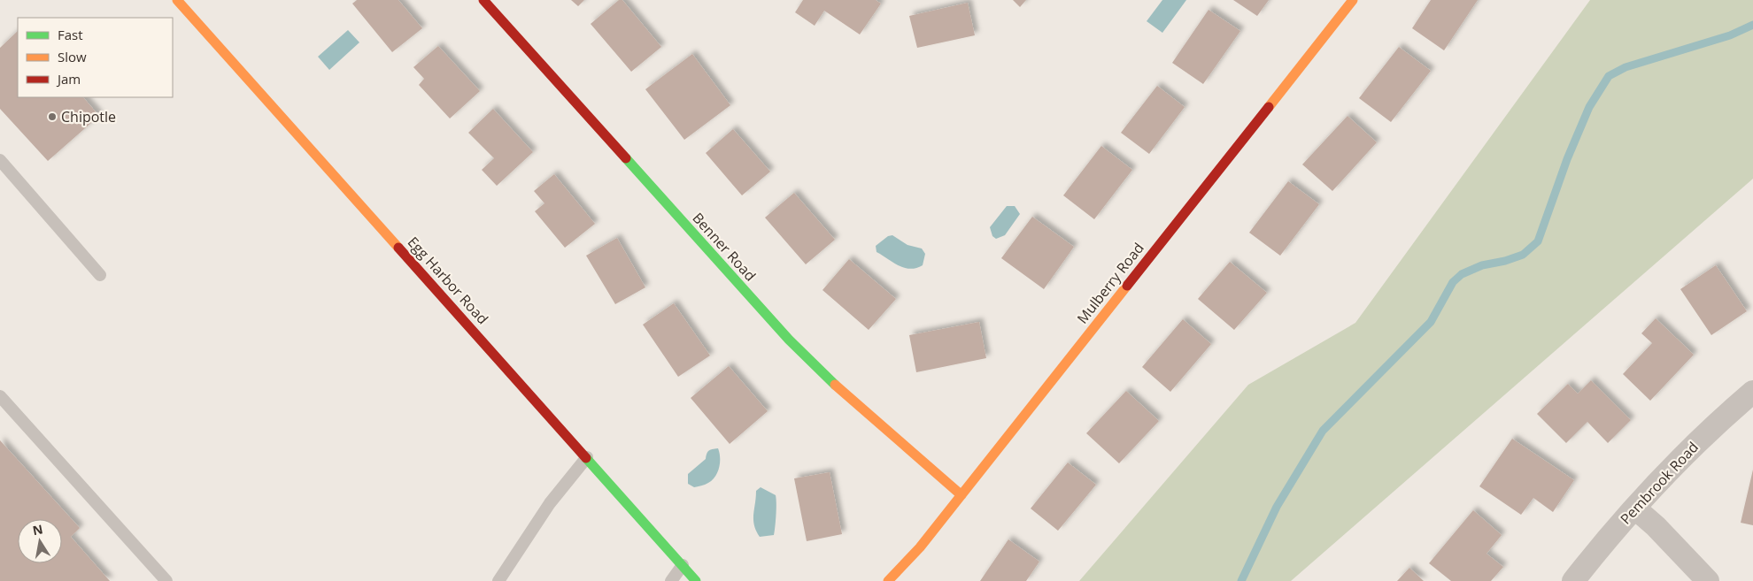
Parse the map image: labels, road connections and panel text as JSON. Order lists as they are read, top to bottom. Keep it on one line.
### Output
{"streets":{"street":["Benner Road","Egg Harbor Road","Mulberry Road","Pembrook Road"]},"crossings":[["Benner Road","Mulberry Road"]],"places":["Chipotle"],"legend":["Fast","Slow","Jam"],"north":"top"}
